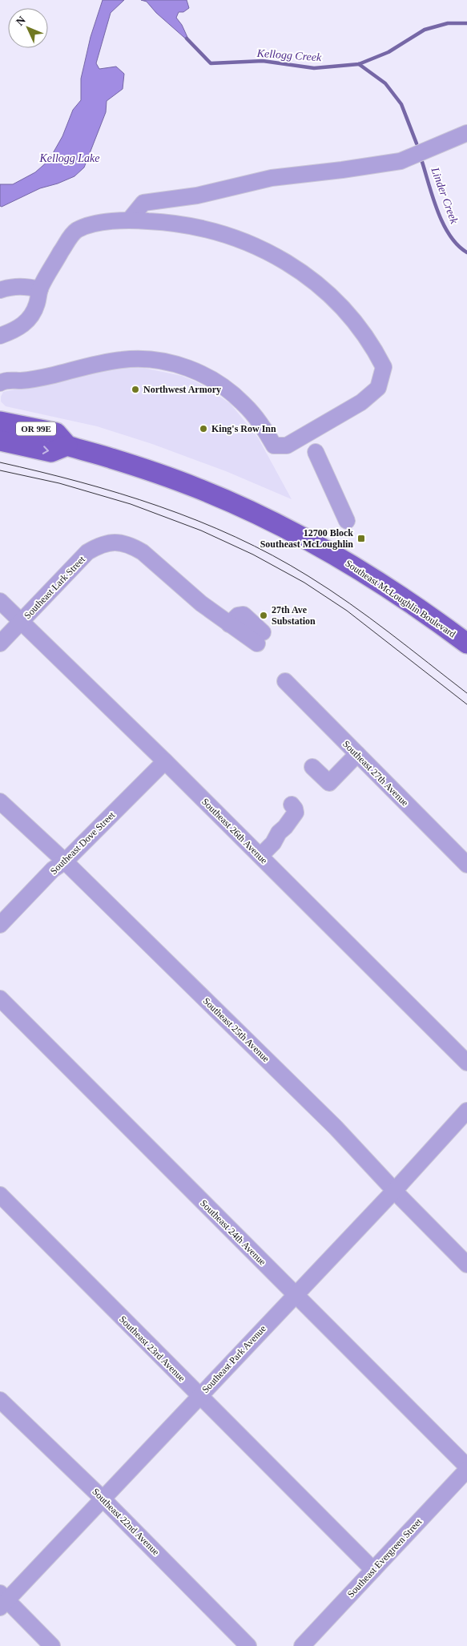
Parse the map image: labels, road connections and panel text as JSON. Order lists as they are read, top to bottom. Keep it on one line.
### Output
{"streets":{"main road":["OR 99E","Southeast McLoughlin Boulevard"],"street":["Southeast Lark Street","Southeast 27th Avenue","Southeast 26th Avenue","Southeast Dove Street","Southeast 25th Avenue","Southeast 24th Avenue","Southeast 23rd Avenue","Southeast Park Avenue","Southeast 22nd Avenue","Southeast Evergreen Street"]},"crossings":[["OR 99E","Southeast McLoughlin Boulevard"],["Southeast Lark Street","Southeast 26th Avenue"],["Southeast 26th Avenue","Southeast Dove Street"],["Southeast Dove Street","Southeast 25th Avenue"],["Southeast 25th Avenue","Southeast Park Avenue"],["Southeast 24th Avenue","Southeast Park Avenue"],["Southeast 24th Avenue","Southeast Evergreen Street"],["Southeast 23rd Avenue","Southeast Park Avenue"],["Southeast 23rd Avenue","Southeast Evergreen Street"],["Southeast Park Avenue","Southeast 22nd Avenue"]],"water":["Kellogg Creek","Kellogg Lake","Linder Creek"],"places":{"other":["Northwest Armory","King's Row Inn","27th Ave Substation"],"transit":["12700 Block Southeast McLoughlin"]},"north":"top left"}
